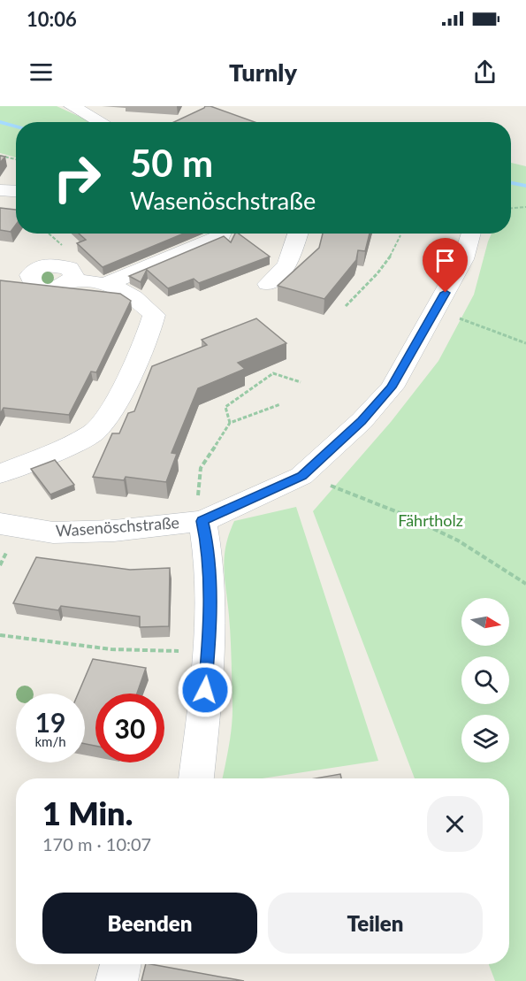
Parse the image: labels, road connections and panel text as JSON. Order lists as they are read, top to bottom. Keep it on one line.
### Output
{"streets":{"street":["Wasenöschstraße"]},"parks":["Fährtholz"],"north":"right","page":{"status":"10:06","header":"Turnly","turn":["50 m","Wasenöschstraße"],"speed":"19 km/h","limit":"30","heading":["1 Min.","170 m · 10:07"],"buttons":["Beenden","Teilen"]}}
